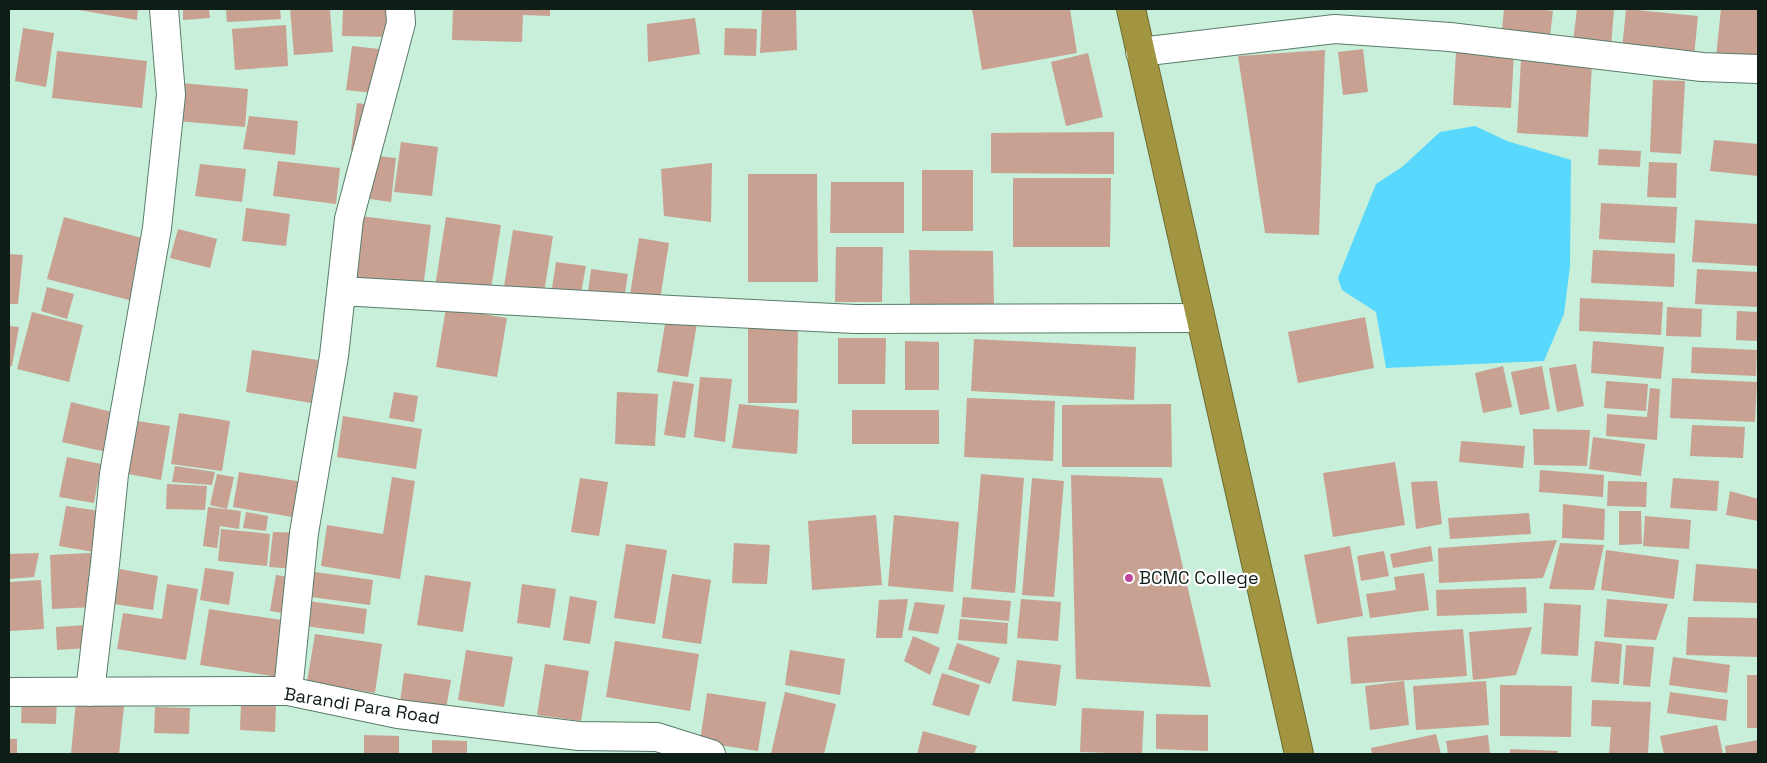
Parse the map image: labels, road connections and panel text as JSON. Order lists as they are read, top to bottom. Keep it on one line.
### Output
{"streets":{"street":["Barandi Para Road"]},"places":["BCMC College"]}
